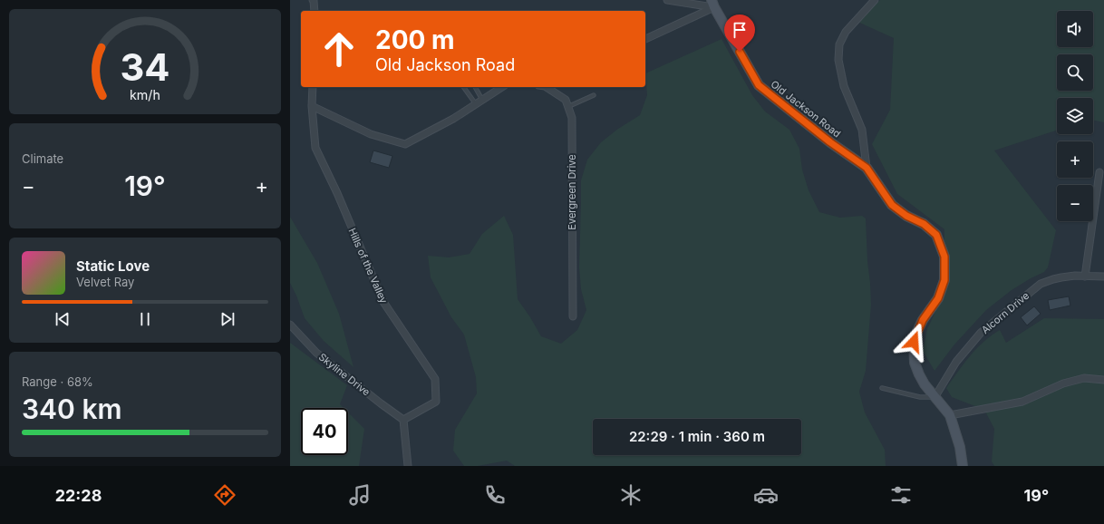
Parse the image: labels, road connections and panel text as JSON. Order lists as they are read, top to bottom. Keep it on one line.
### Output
{"streets":{"street":["Old Jackson Road","Evergreen Drive","Hills of the Valley","Alcorn Drive","Skyline Drive"]},"crossings":[["Hills of the Valley","Skyline Drive"]],"page":{"map_buttons":["+","−"],"turn":["200 m","Old Jackson Road"],"tile":["Climate",["Range · 68%","340 km"]],"heat":["−","19°","+"],"song":["Static Love","Velvet Ray"],"limit":"40","trip":"22:29 · 1 min · 360 m","tabs":["22:28","19°"],"gauge":["34","km/h"]}}
